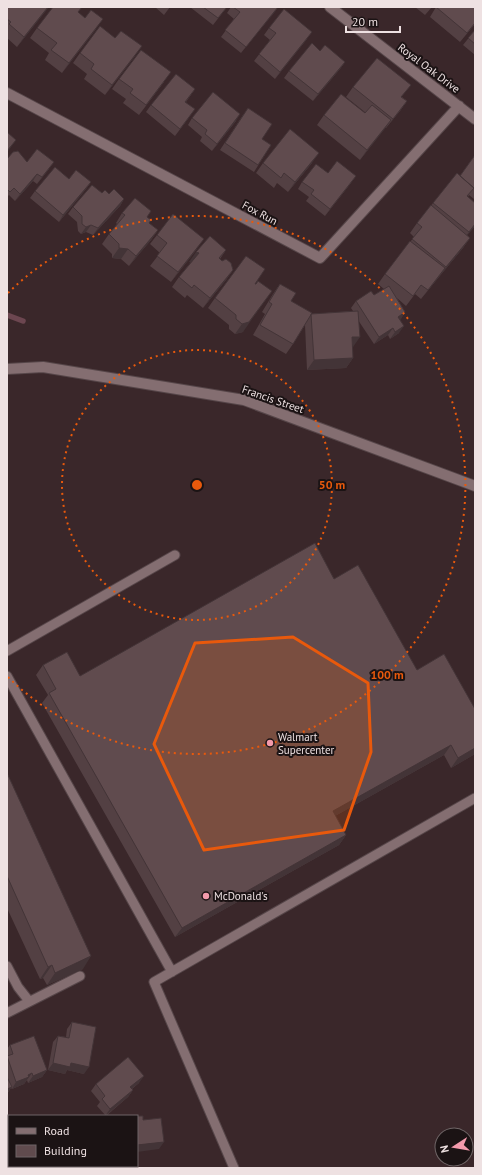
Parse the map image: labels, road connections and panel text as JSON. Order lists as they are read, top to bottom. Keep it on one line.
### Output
{"streets":{"street":["Royal Oak Drive","Fox Run","Francis Street"]},"crossings":[["Royal Oak Drive","Fox Run"]],"places":["Walmart Supercenter","McDonald's"],"legend":["Road","Building"],"scale_bar":"20 m","north":"left","rings":["50 m","100 m"]}
